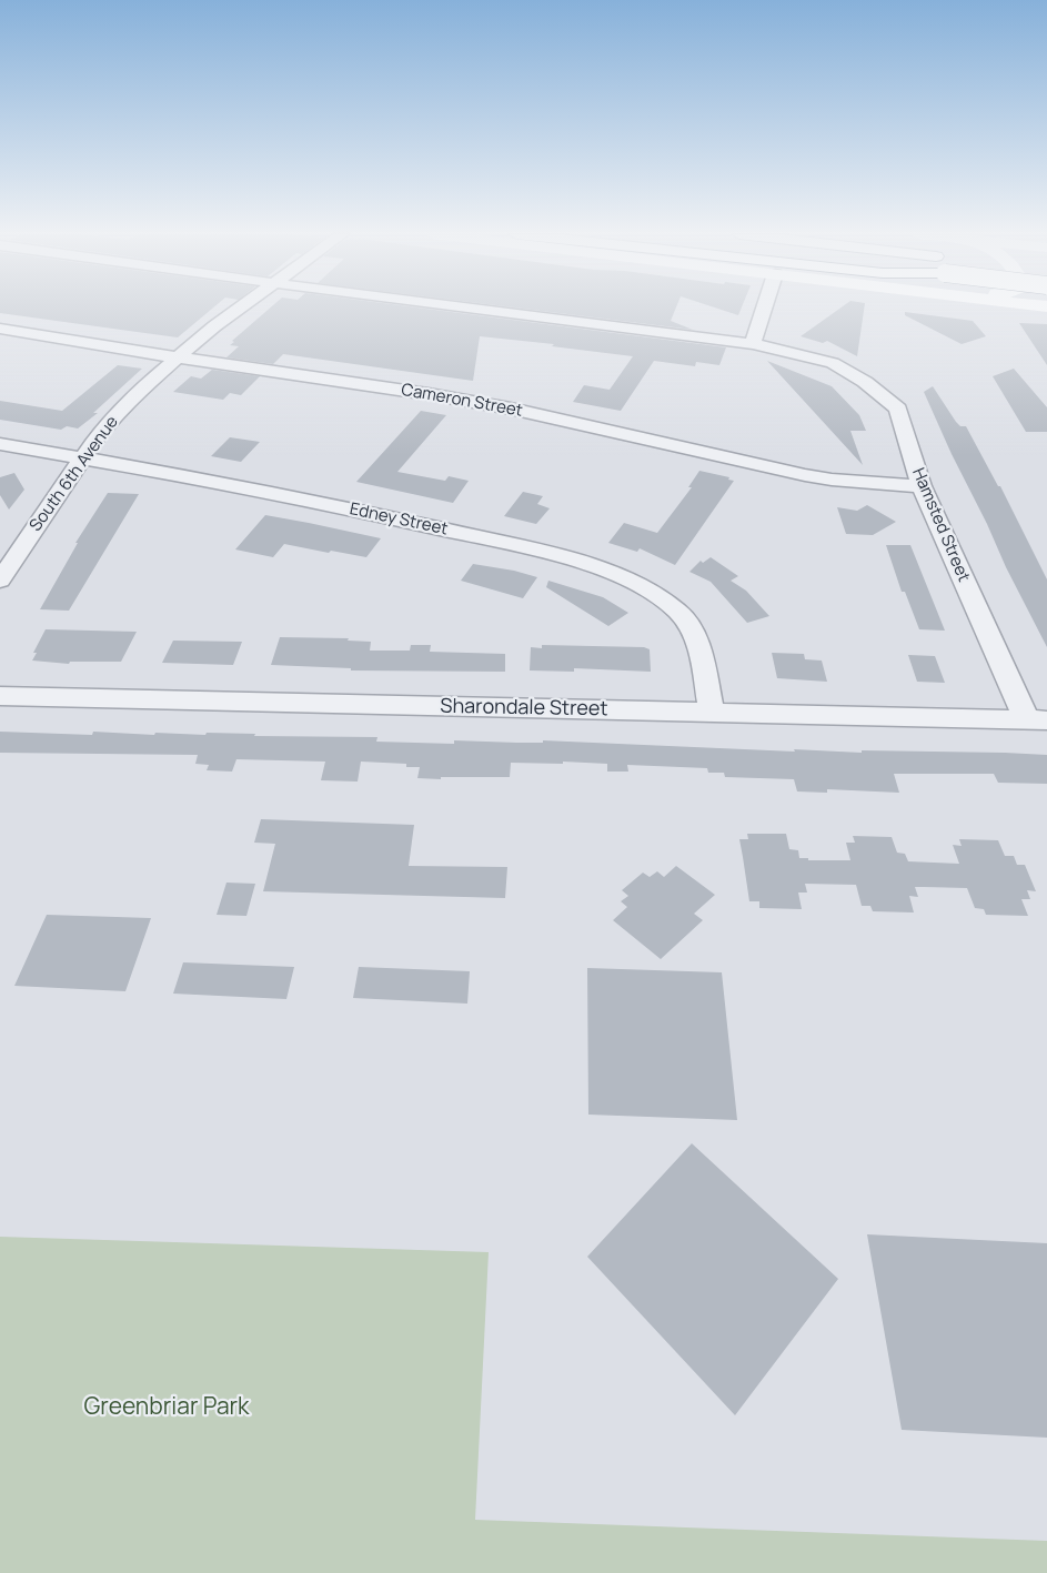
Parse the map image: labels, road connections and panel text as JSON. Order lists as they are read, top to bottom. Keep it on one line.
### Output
{"streets":{"street":["Cameron Street","South 6th Avenue","Edney Street","Hamsted Street","Sharondale Street"]},"crossings":[["Cameron Street","South 6th Avenue"],["Cameron Street","Hamsted Street"],["South 6th Avenue","Edney Street"],["Edney Street","Sharondale Street"],["Hamsted Street","Sharondale Street"]],"parks":["Greenbriar Park"]}
